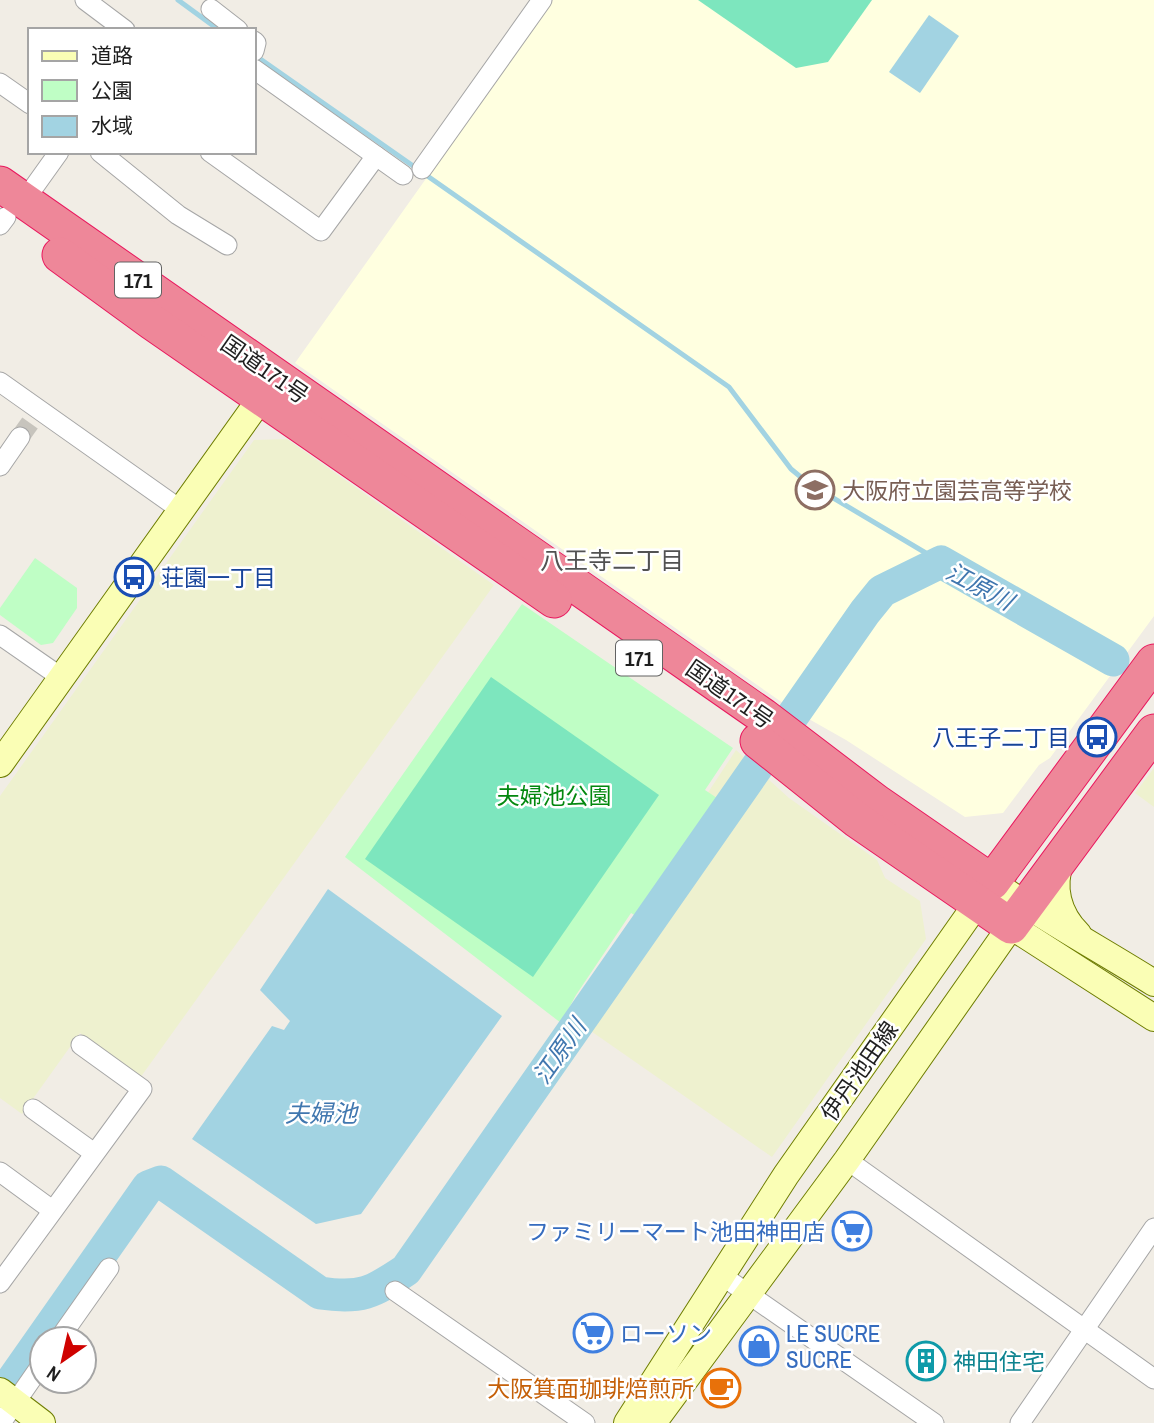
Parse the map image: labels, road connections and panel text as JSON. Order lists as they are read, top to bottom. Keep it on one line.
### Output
{"streets":{"highway":["171","国道171号"],"main road":["伊丹池田線"]},"crossings":[["国道171号","伊丹池田線"]],"districts":["八王寺二丁目"],"water":["江原川","夫婦池"],"parks":["夫婦池公園"],"places":{"school or university":["大阪府立園芸高等学校"],"bus stop":["荘園一丁目","八王子二丁目"],"supermarket":["ファミリーマート池田神田店","ローソン"],"shop":["LE SUCRE SUCRE"],"building":["神田住宅"],"cafe":["大阪箕面珈琲焙煎所"]},"legend":["道路","公園","水域"],"north":"bottom left"}
